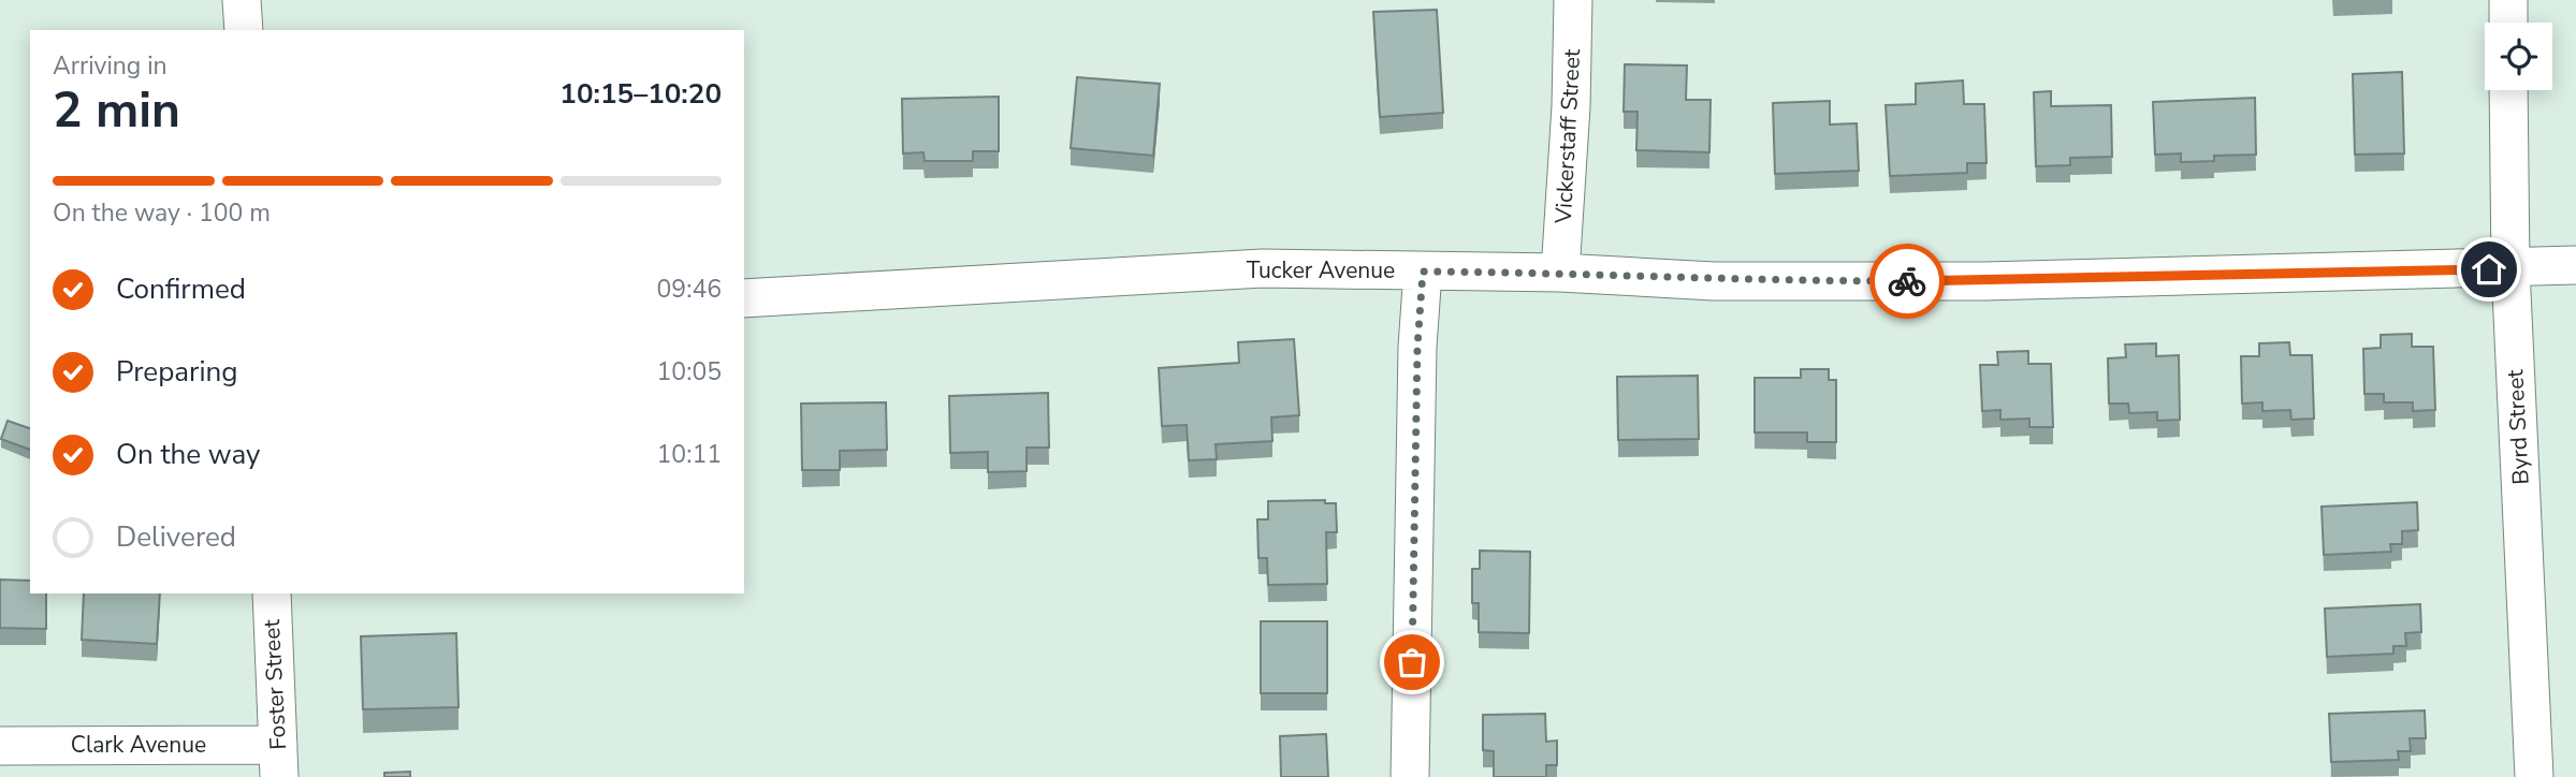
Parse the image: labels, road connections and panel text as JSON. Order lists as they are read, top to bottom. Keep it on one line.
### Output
{"streets":{"street":["Vickerstaff Street","Tucker Avenue","Byrd Street","Foster Street","Clark Avenue"]},"crossings":[["Vickerstaff Street","Tucker Avenue"],["Tucker Avenue","Byrd Street"],["Foster Street","Clark Avenue"]],"page":{"heading":["2 min","Arriving in","10:15–10:20"],"bar":"On the way · 100 m","list":[["Confirmed","09:46"],["Preparing","10:05"],["On the way","10:11"],"Delivered"]}}
